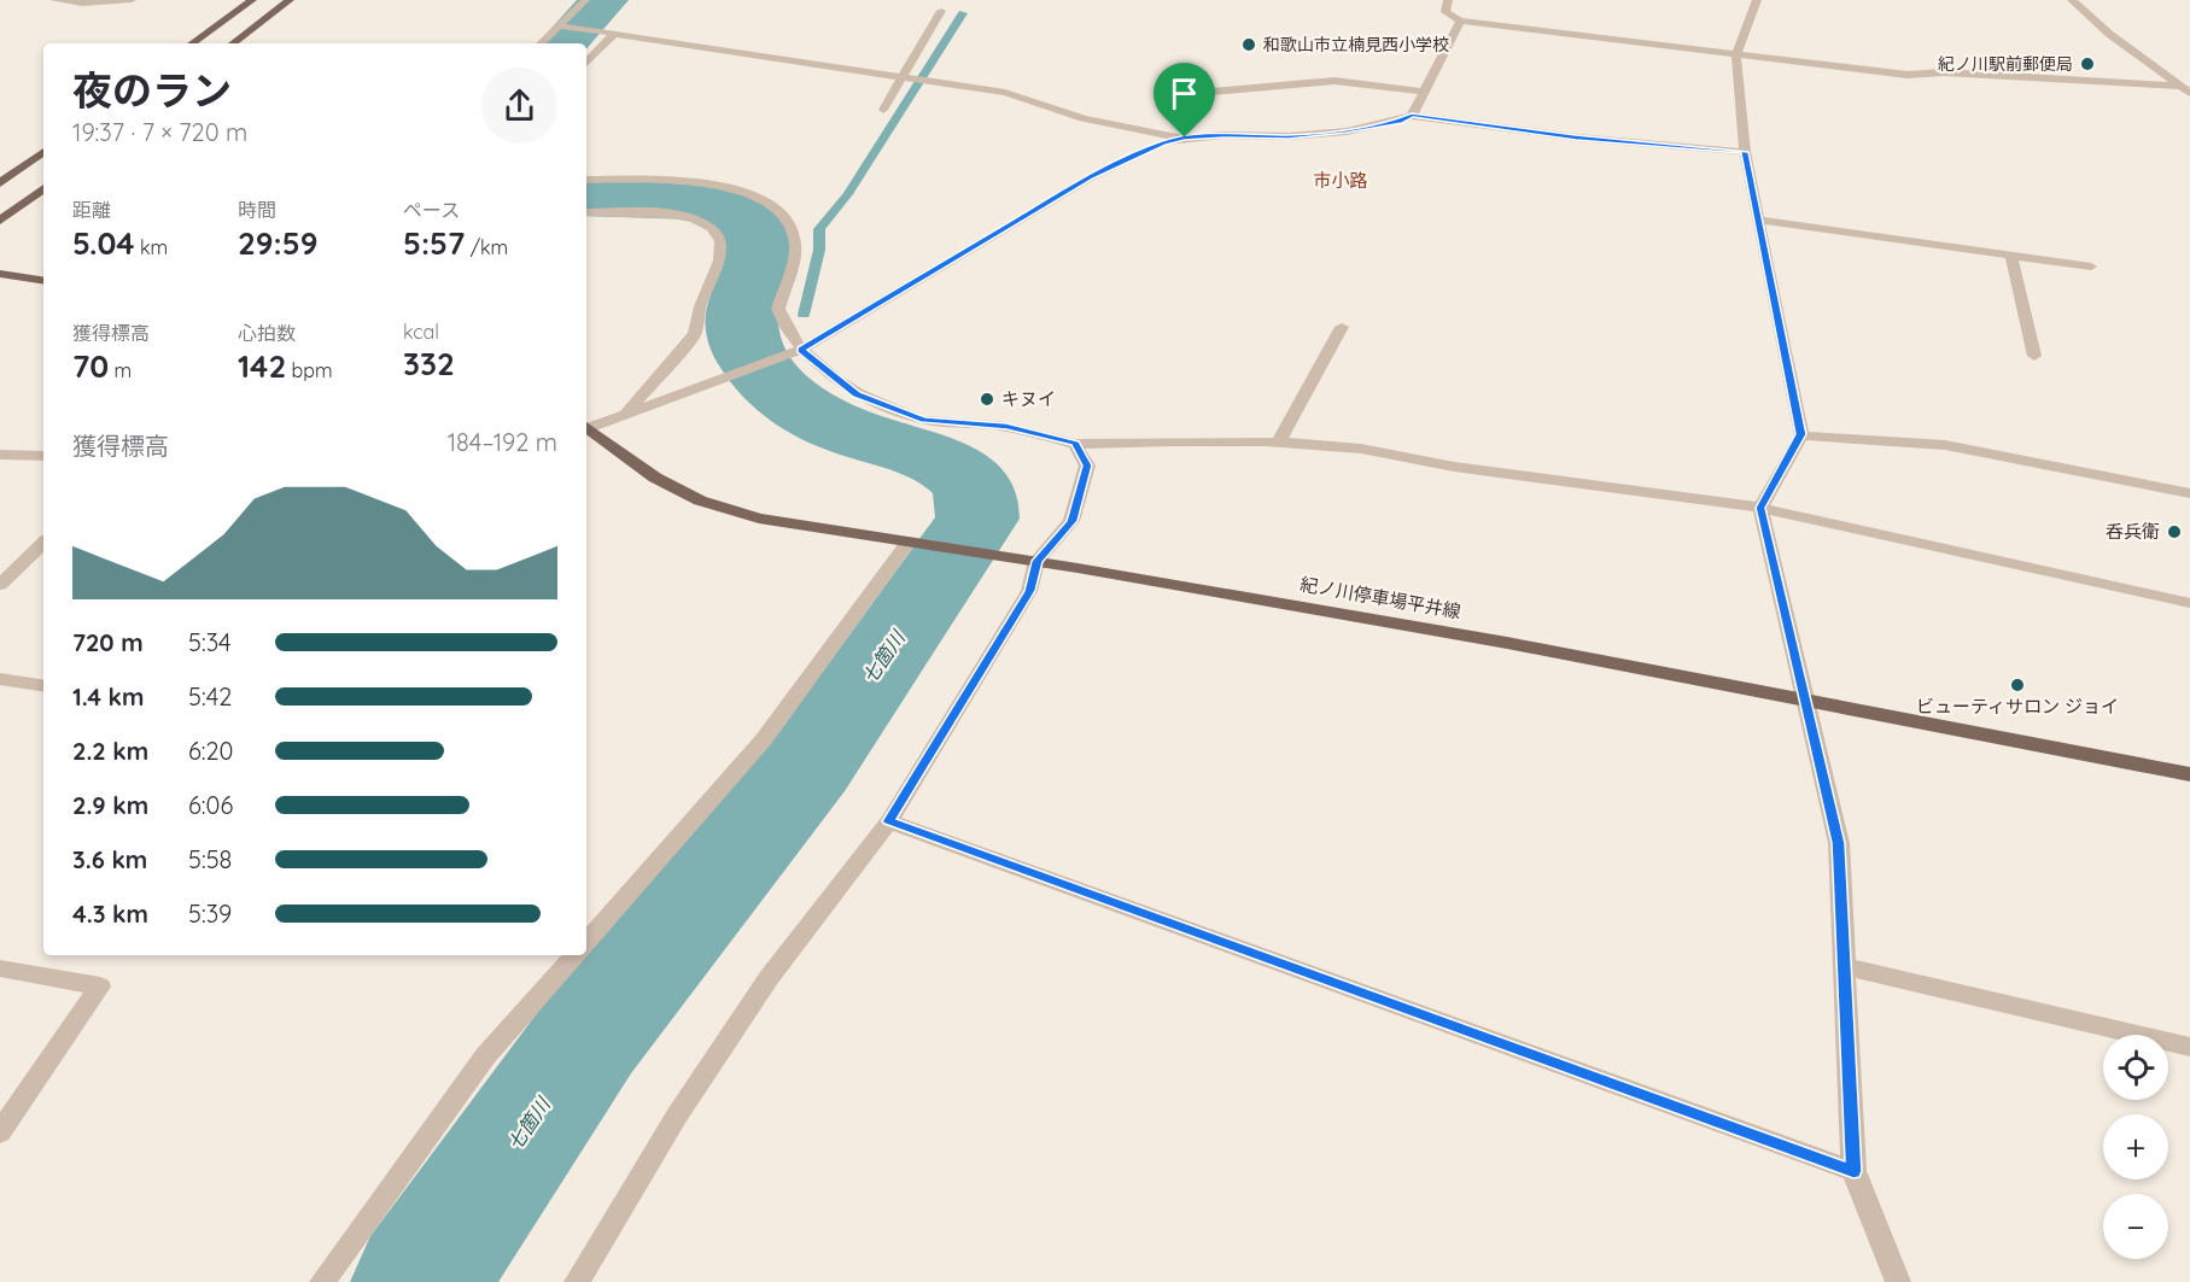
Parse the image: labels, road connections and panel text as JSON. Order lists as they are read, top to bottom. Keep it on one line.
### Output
{"streets":{"main road":["紀ノ川停車場平井線"]},"districts":["市小路"],"water":["七箇川"],"places":["和歌山市立楠見西小学校","紀ノ川駅前郵便局","キヌイ","呑兵衛","ビューティサロン ジョイ"],"page":{"heading":["夜のラン","19:37 · 7 × 720 m"],"stats":[["距離","5.04 km"],["時間","29:59"],["ペース","5:57 /km"],["獲得標高","70 m"],["心拍数","142 bpm"],["kcal","332"]],"chart":["獲得標高","184–192 m"],"list":[{"name":"720 m","note":"5:34"},{"name":"1.4 km","note":"5:42"},{"name":"2.2 km","note":"6:20"},{"name":"2.9 km","note":"6:06"},{"name":"3.6 km","note":"5:58"},{"name":"4.3 km","note":"5:39"}],"map_buttons":["+","−"]}}
